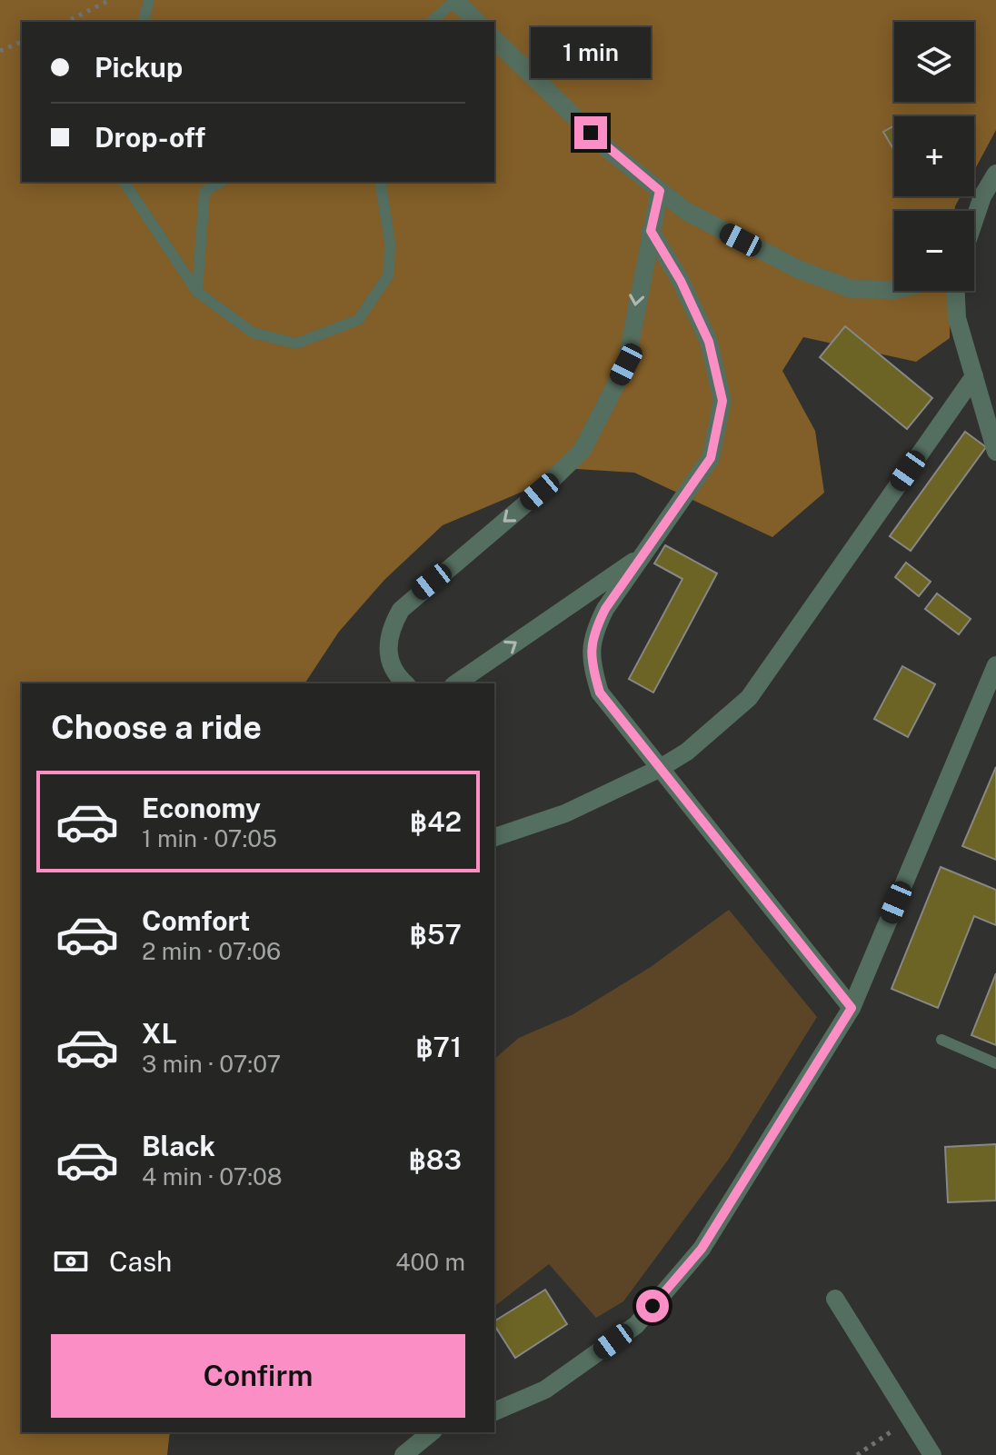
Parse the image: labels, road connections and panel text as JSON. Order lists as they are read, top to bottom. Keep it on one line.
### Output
{"page":{"map_buttons":["+","−"],"banner":["Pickup","Drop-off"],"bubble":"1 min","heading":"Choose a ride","list":[{"name":"Economy","note":"1 min · 07:05","value":"฿42"},{"name":"Comfort","note":"2 min · 07:06","value":"฿57"},{"name":"XL","note":"3 min · 07:07","value":"฿71"},{"name":"Black","note":"4 min · 07:08","value":"฿83"}],"pay":["Cash","400 m"],"buttons":"Confirm"}}
